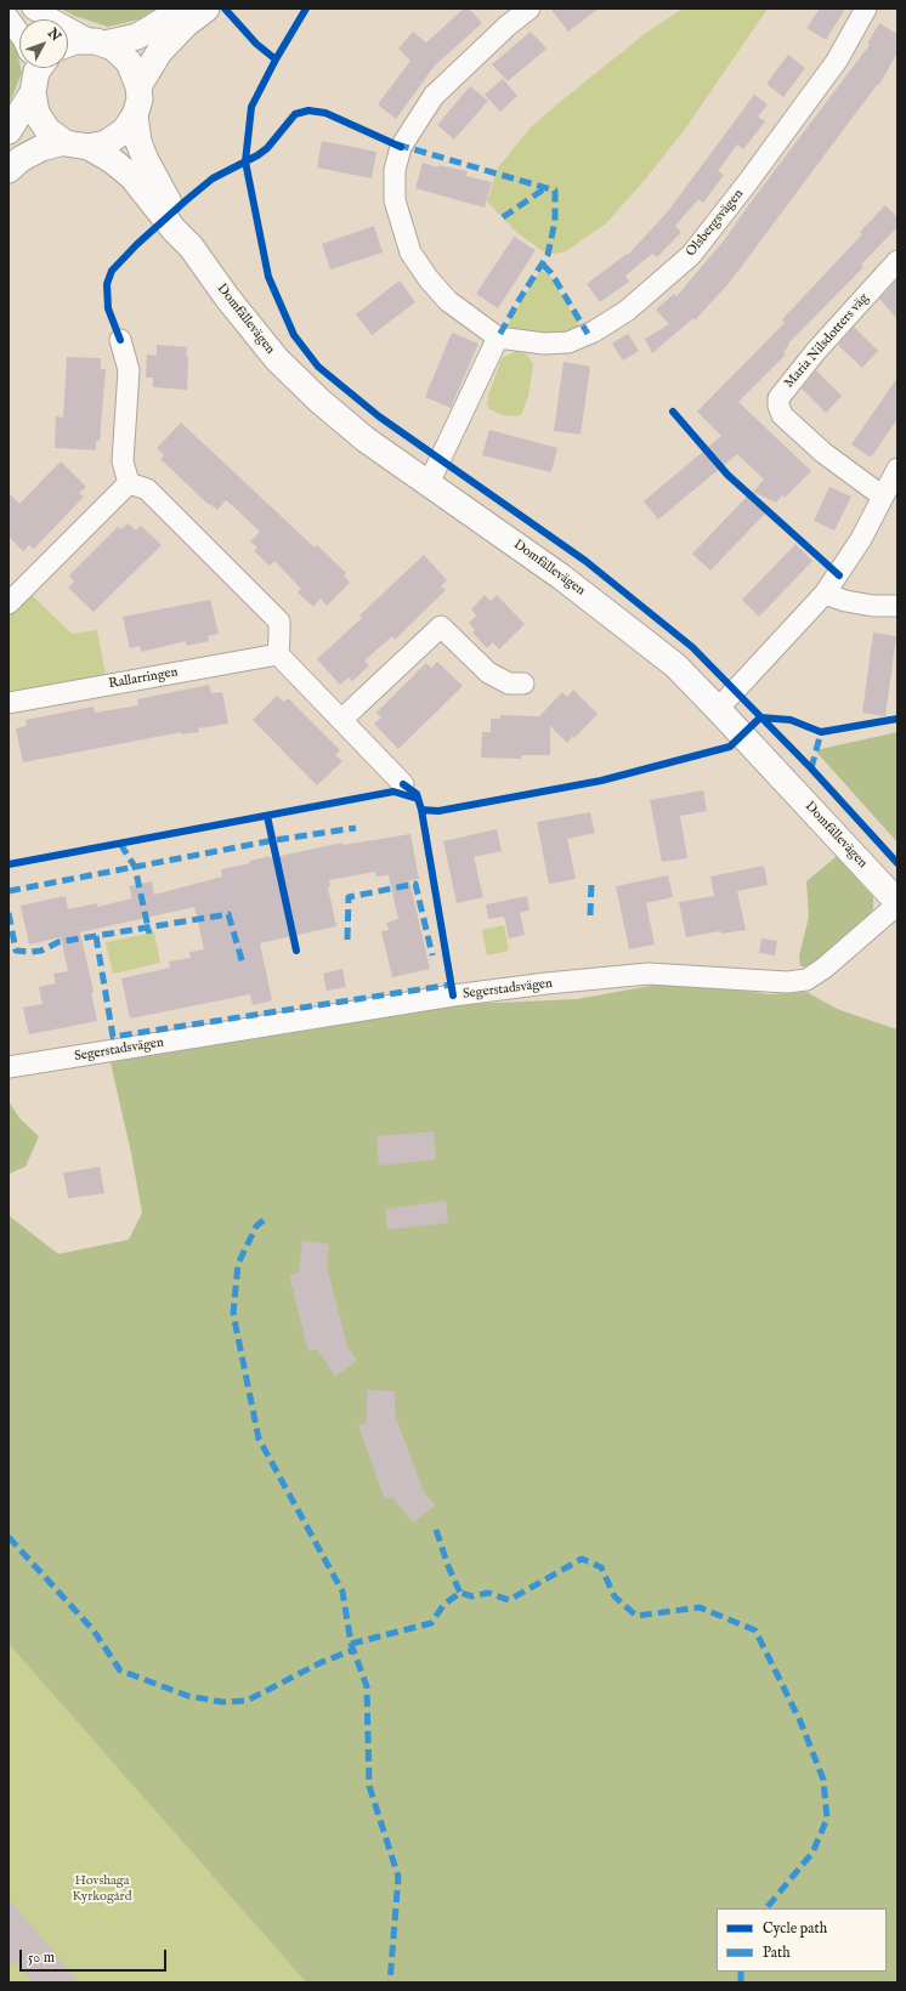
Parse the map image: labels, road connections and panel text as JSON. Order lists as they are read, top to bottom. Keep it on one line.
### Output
{"streets":{"street":["Olsbergsvägen","Domfällevägen","Maria Nilsdotters väg","Rallarringen","Segerstadsvägen"]},"crossings":[["Domfällevägen","Segerstadsvägen"]],"parks":["Hovshaga Kyrkogård"],"legend":["Cycle path","Path"],"scale_bar":"50 m","north":"top right"}
